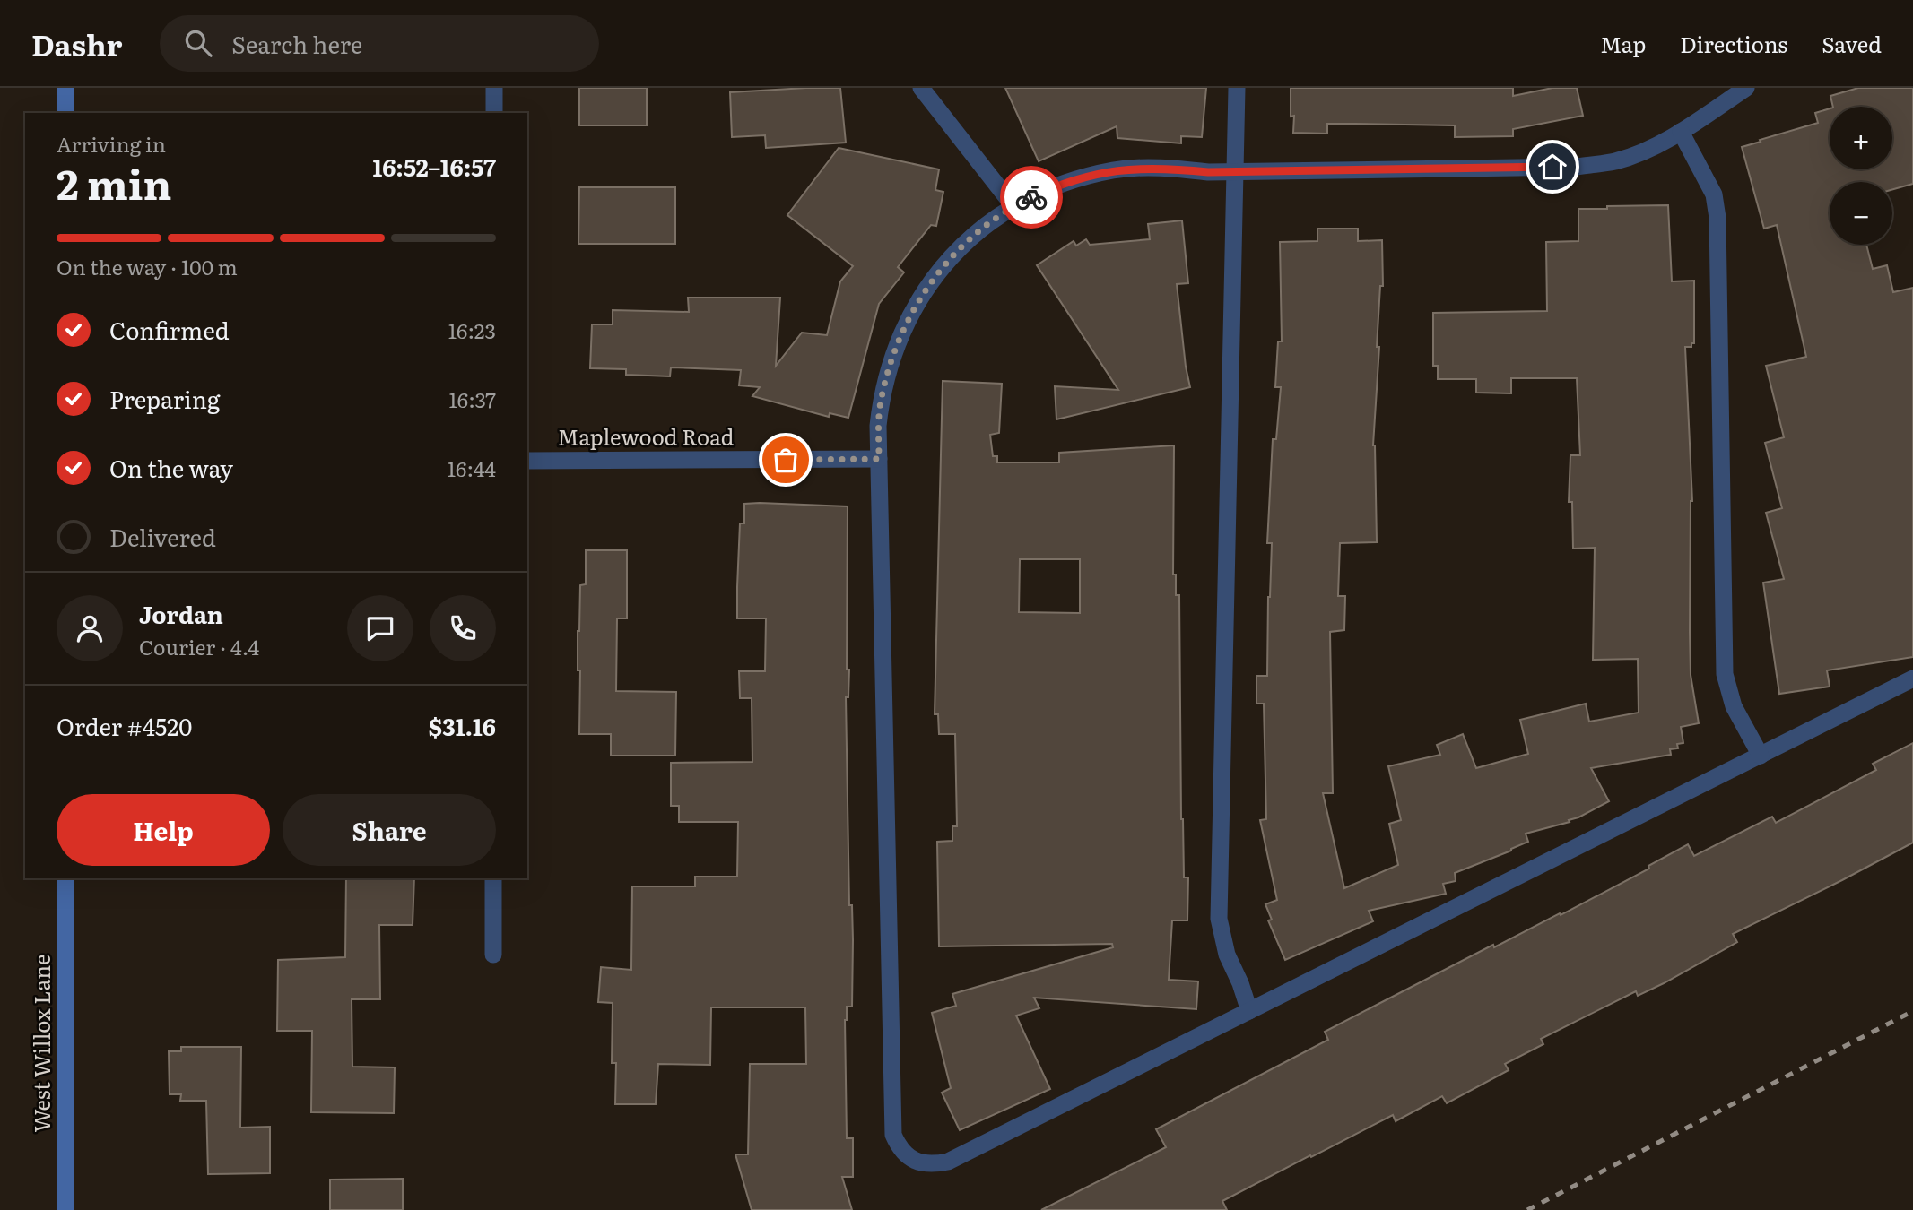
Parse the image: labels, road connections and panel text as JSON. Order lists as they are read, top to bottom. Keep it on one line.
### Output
{"streets":{"main road":["West Willox Lane"],"street":["Maplewood Road"]},"page":{"header":"Dashr","search":"Search here","nav":["Map","Directions","Saved"],"map_buttons":["+","−"],"heading":["2 min","Arriving in","16:52–16:57"],"panel":["Jordan","Courier · 4.4","Order #4520","$31.16"],"bar":"On the way · 100 m","list":[["Confirmed","16:23"],["Preparing","16:37"],["On the way","16:44"],"Delivered"],"buttons":["Help","Share"]}}
